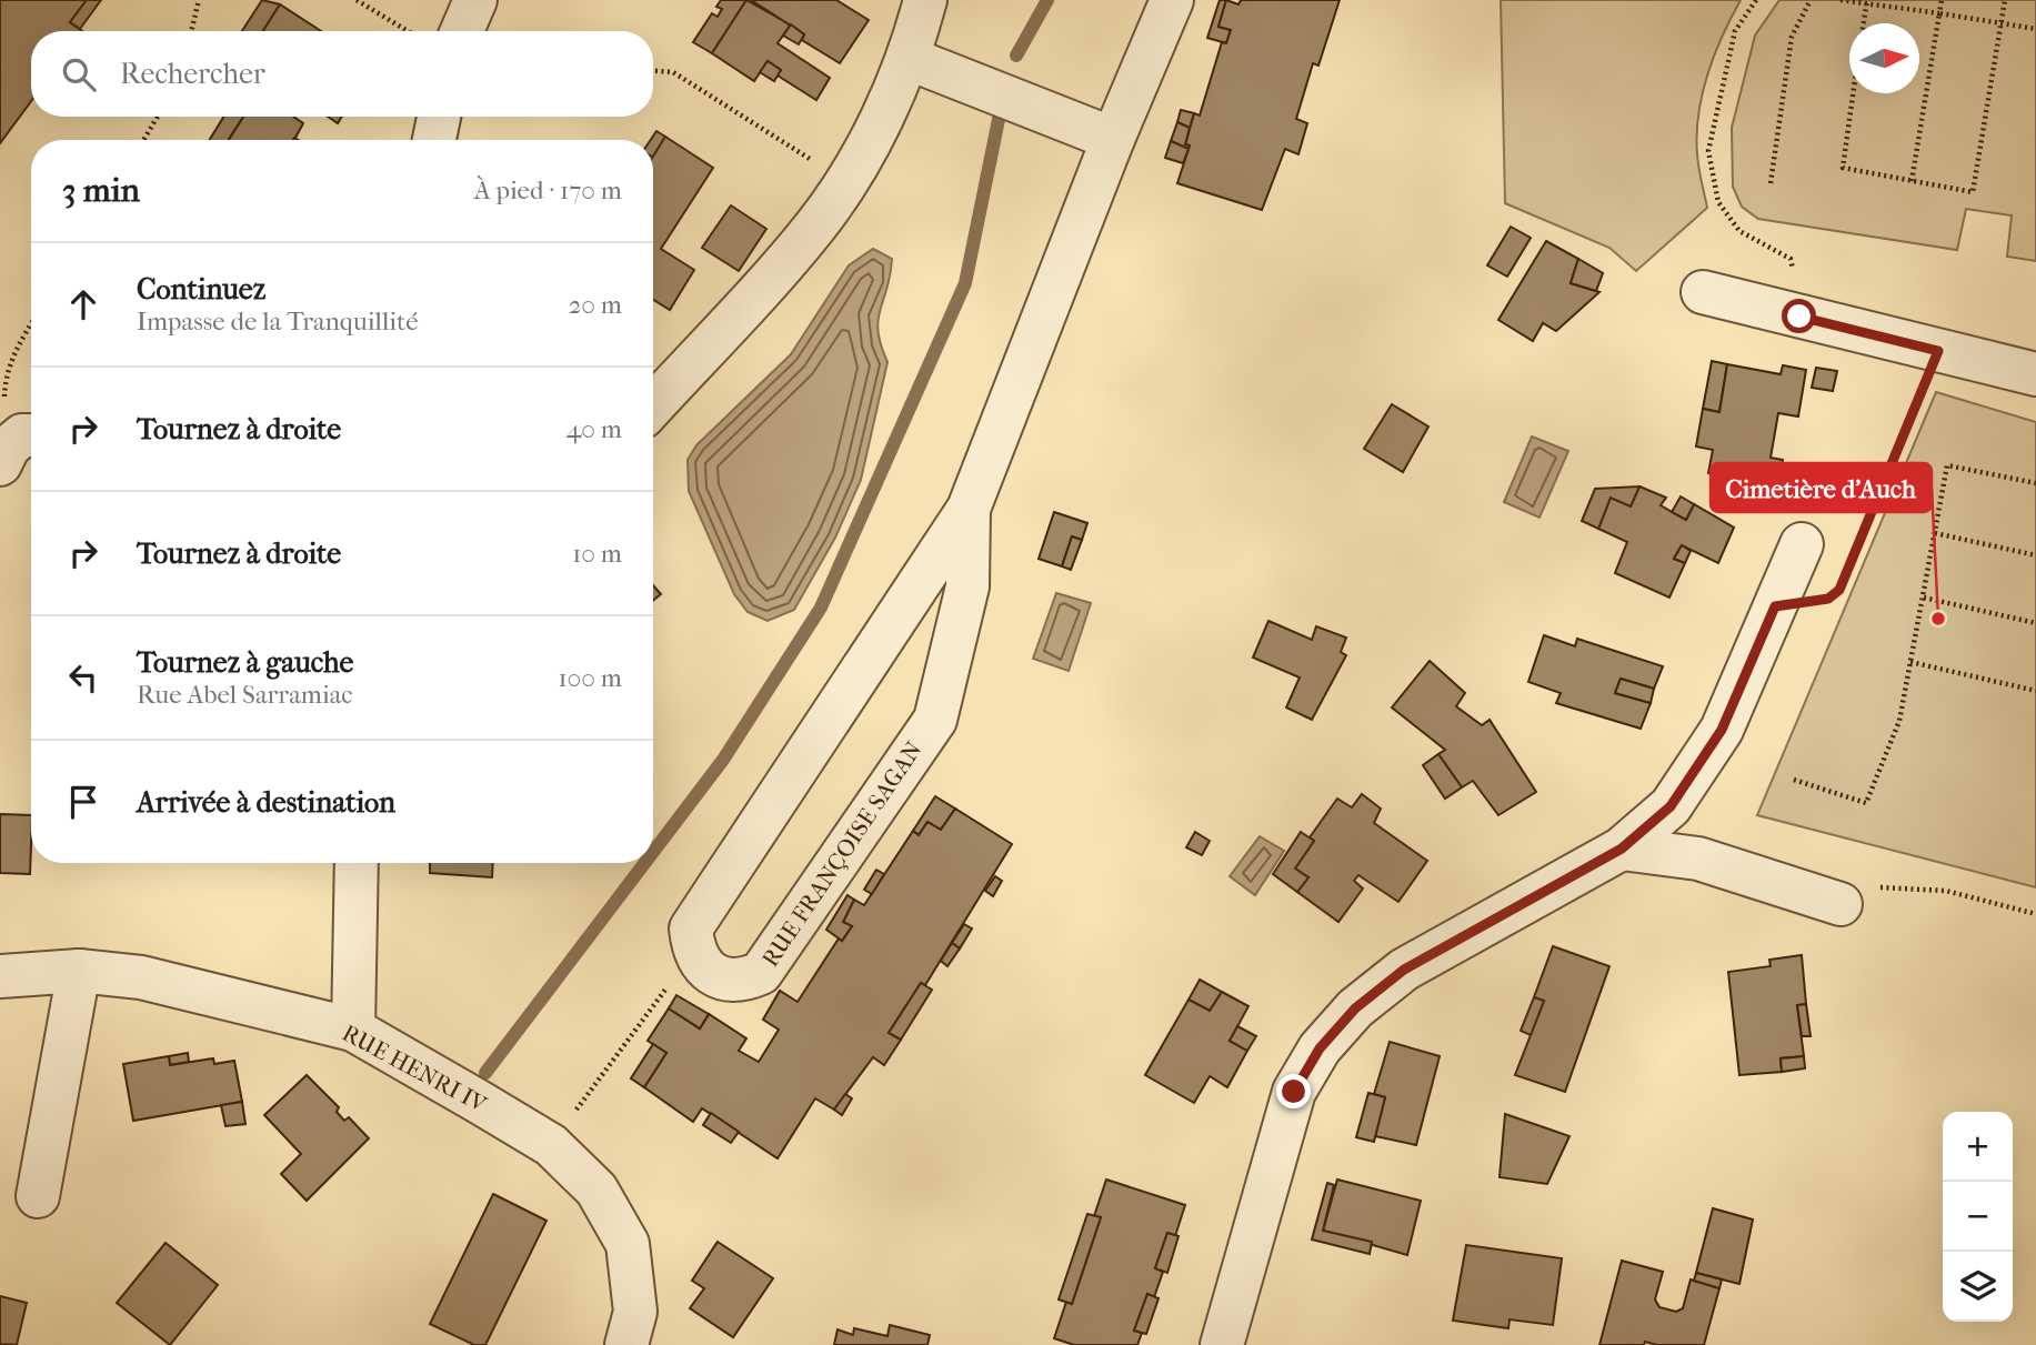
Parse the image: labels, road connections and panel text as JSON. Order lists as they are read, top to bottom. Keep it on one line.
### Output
{"streets":{"street":["RUE FRANÇOISE SAGAN","RUE HENRI IV"]},"places":["Cimetière d'Auch"],"north":"right","page":{"search":"Rechercher","heading":["3 min","À pied · 170 m"],"list":[["Continuez","Impasse de la Tranquillité","20 m"],["Tournez à droite","40 m"],["Tournez à droite","10 m"],["Tournez à gauche","Rue Abel Sarramiac","100 m"],"Arrivée à destination"],"map_buttons":["+","−"]}}
